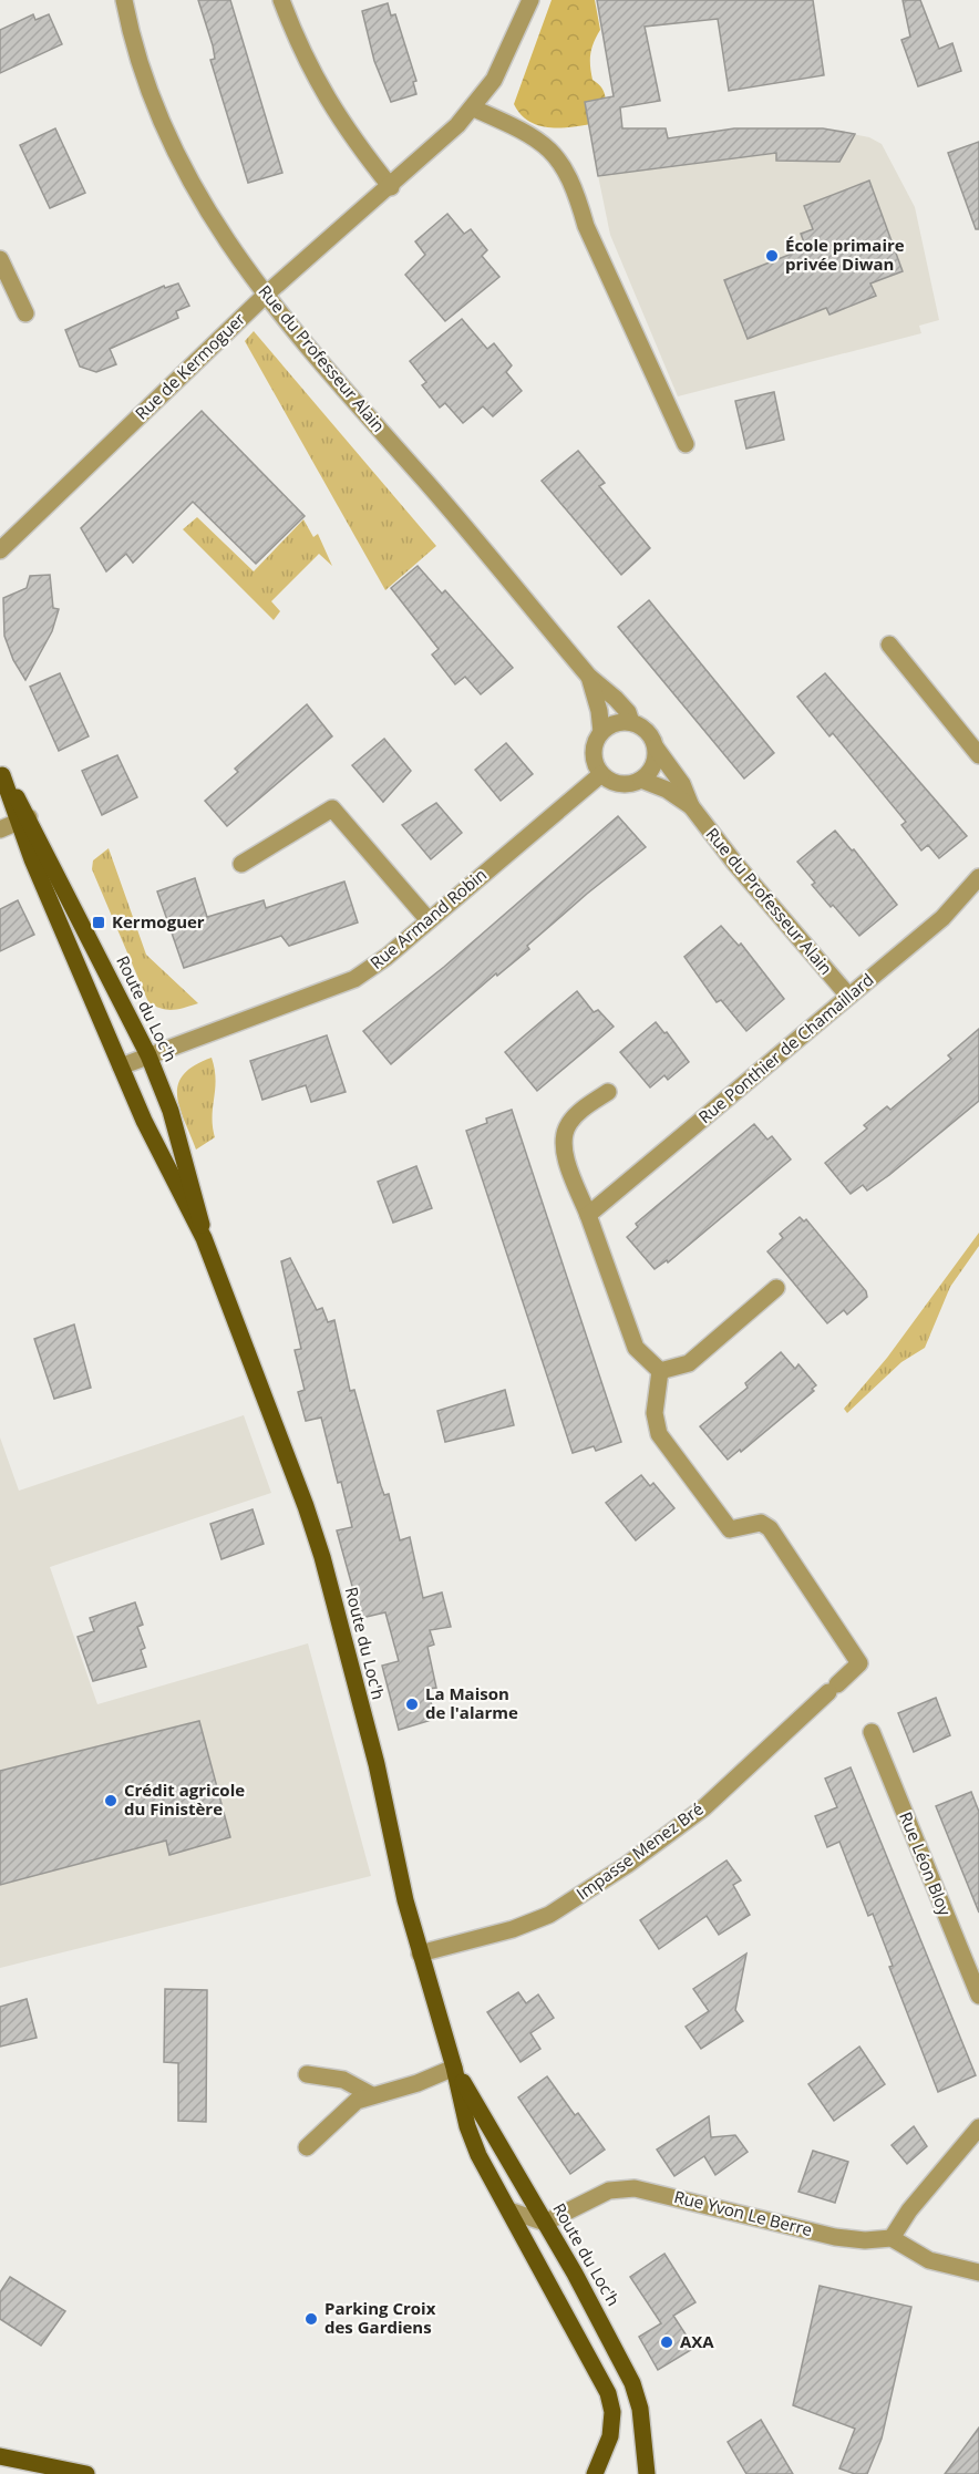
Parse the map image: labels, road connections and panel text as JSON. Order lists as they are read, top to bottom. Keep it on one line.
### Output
{"streets":{"main road":["Route du Loc'h"],"street":["Rue du Professeur Alain","Rue de Kermoguer","Rue Armand Robin","Rue Ponthier de Chamaillard","Impasse Menez Bré","Rue Léon Bloy","Rue Yvon Le Berre"]},"crossings":[["Rue du Professeur Alain","Rue de Kermoguer"],["Rue du Professeur Alain","Rue Armand Robin"],["Rue du Professeur Alain","Rue Ponthier de Chamaillard"],["Rue Armand Robin","Route du Loc'h"],["Route du Loc'h","Impasse Menez Bré"],["Route du Loc'h","Rue Yvon Le Berre"]],"places":{"other":["École primaire privée Diwan","La Maison de l'alarme","Crédit agricole du Finistère","Parking Croix des Gardiens","AXA"],"transit":["Kermoguer"]}}
